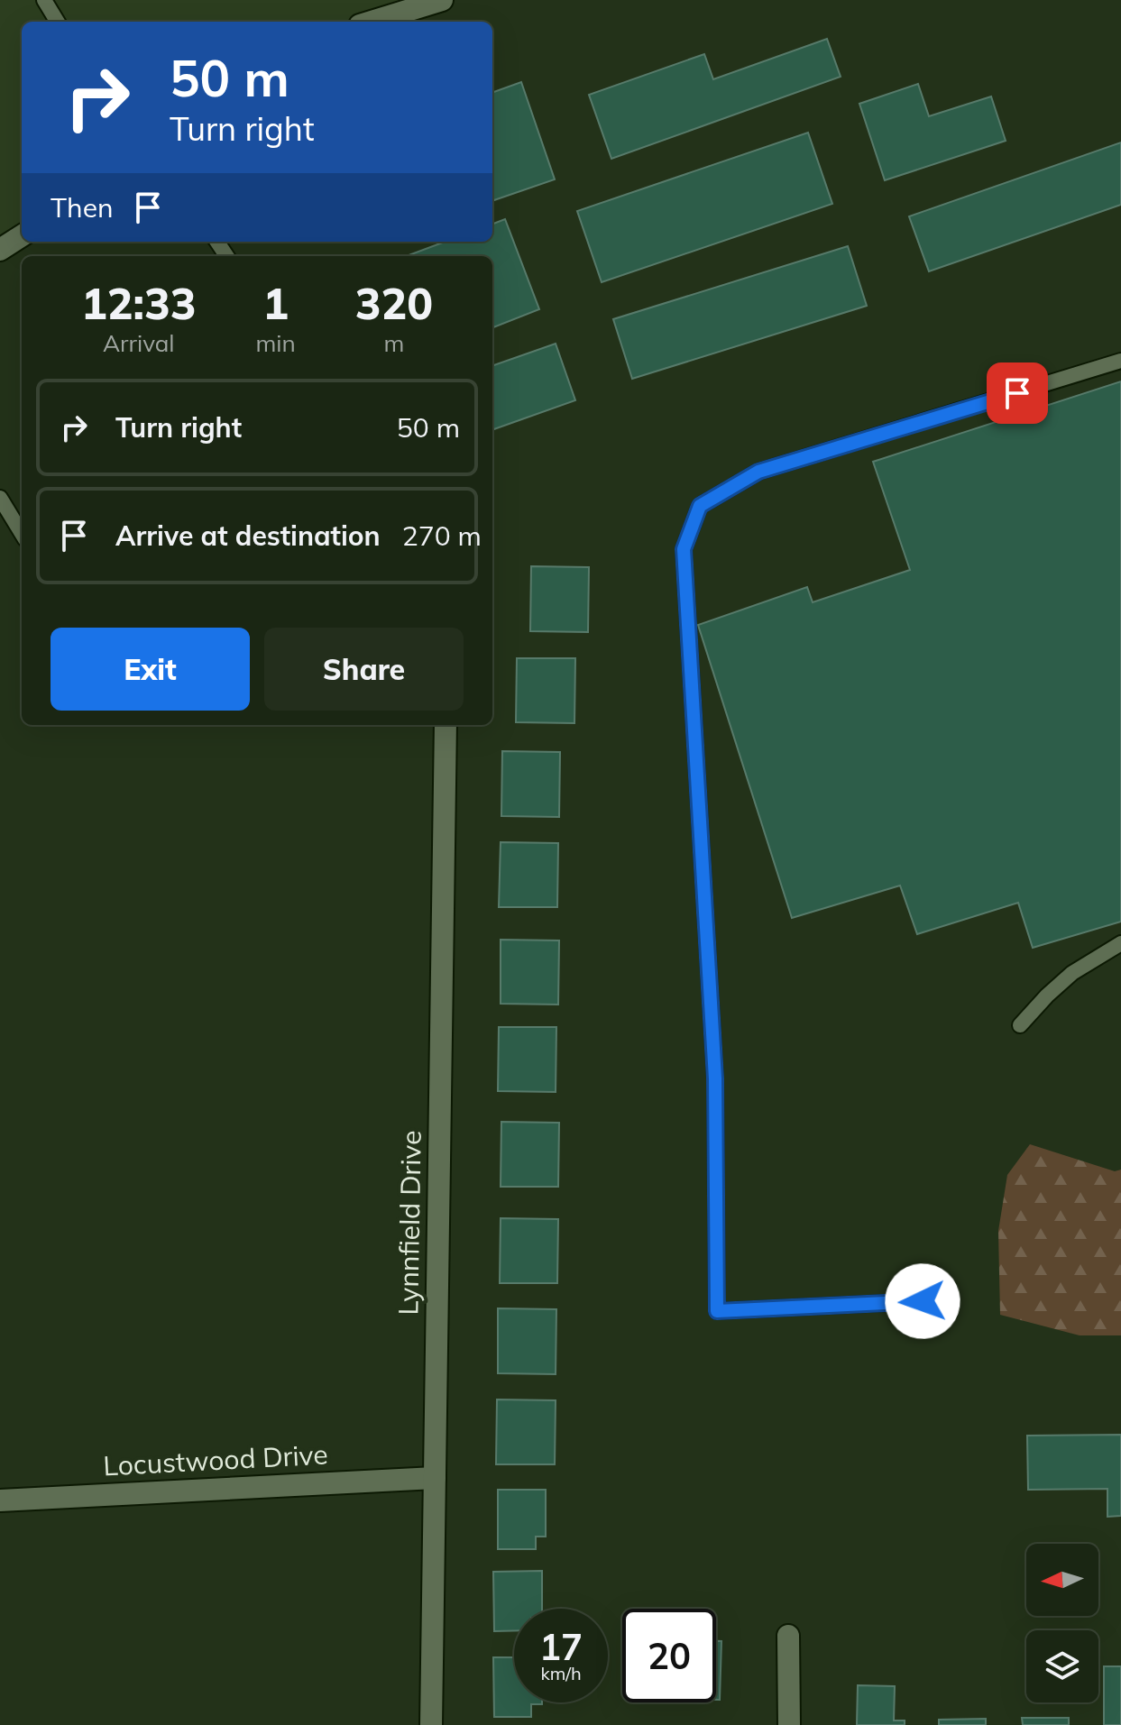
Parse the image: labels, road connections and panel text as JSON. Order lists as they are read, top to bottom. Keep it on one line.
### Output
{"streets":{"street":["Lynnfield Drive","Locustwood Drive"]},"crossings":[["Lynnfield Drive","Locustwood Drive"]],"north":"left","page":{"turn":["50 m","Turn right"],"then":"Then","eta":["12:33","Arrival","1","min","320","m"],"list":[{"name":"Turn right","value":"50 m"},{"name":"Arrive at destination","value":"270 m"}],"buttons":["Exit","Share"],"speed":"17 km/h","limit":"20"}}
